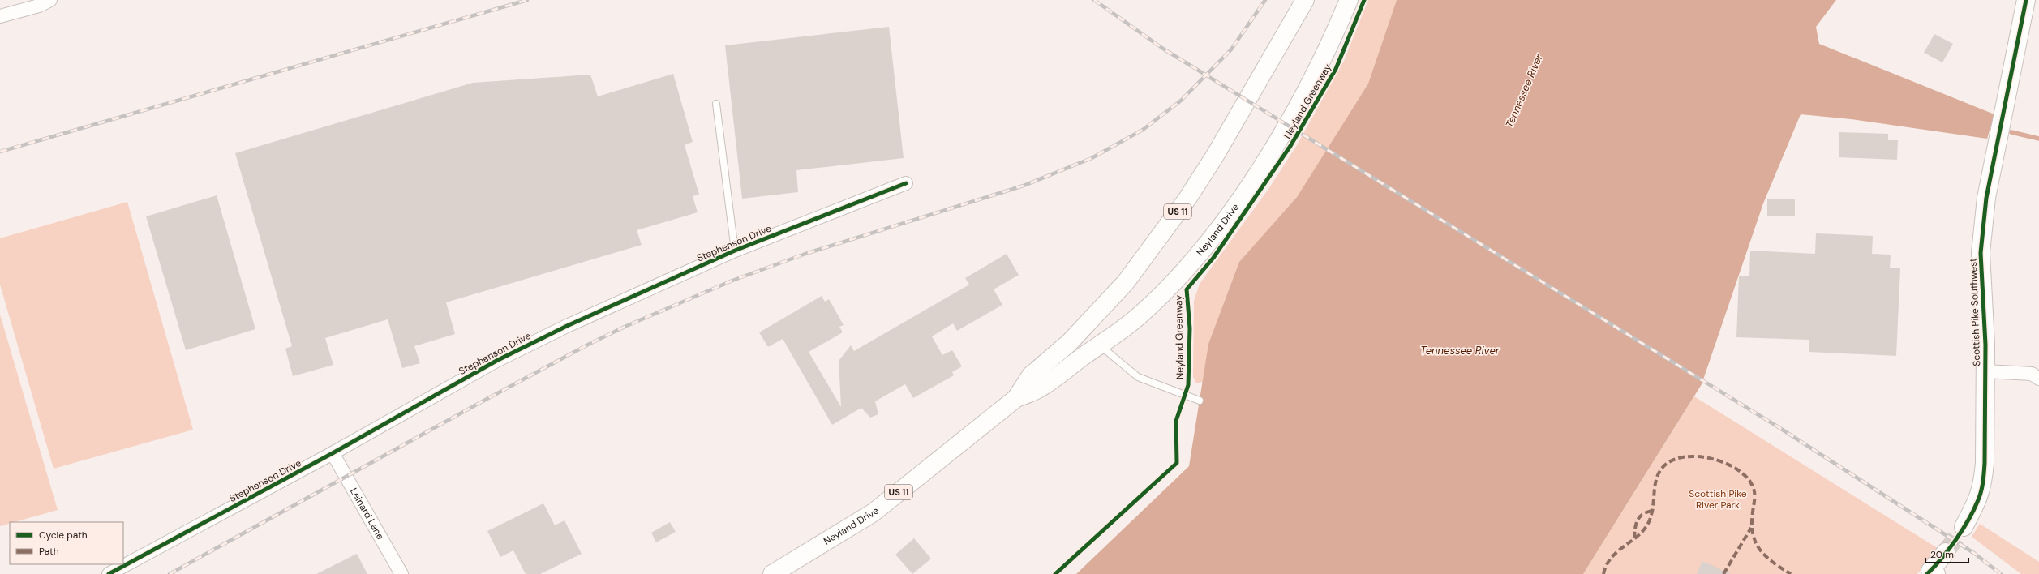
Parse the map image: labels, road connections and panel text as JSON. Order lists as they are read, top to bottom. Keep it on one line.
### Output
{"streets":{"main road":["US 11","Neyland Drive","Scottish Pike Southwest"],"street":["Stephenson Drive","Leinard Lane"],"cycle path":["Neyland Greenway"]},"crossings":[["Stephenson Drive","Leinard Lane"]],"water":["Tennessee River"],"parks":["Scottish Pike River Park"],"legend":["Cycle path","Path"],"scale_bar":"20 m"}
